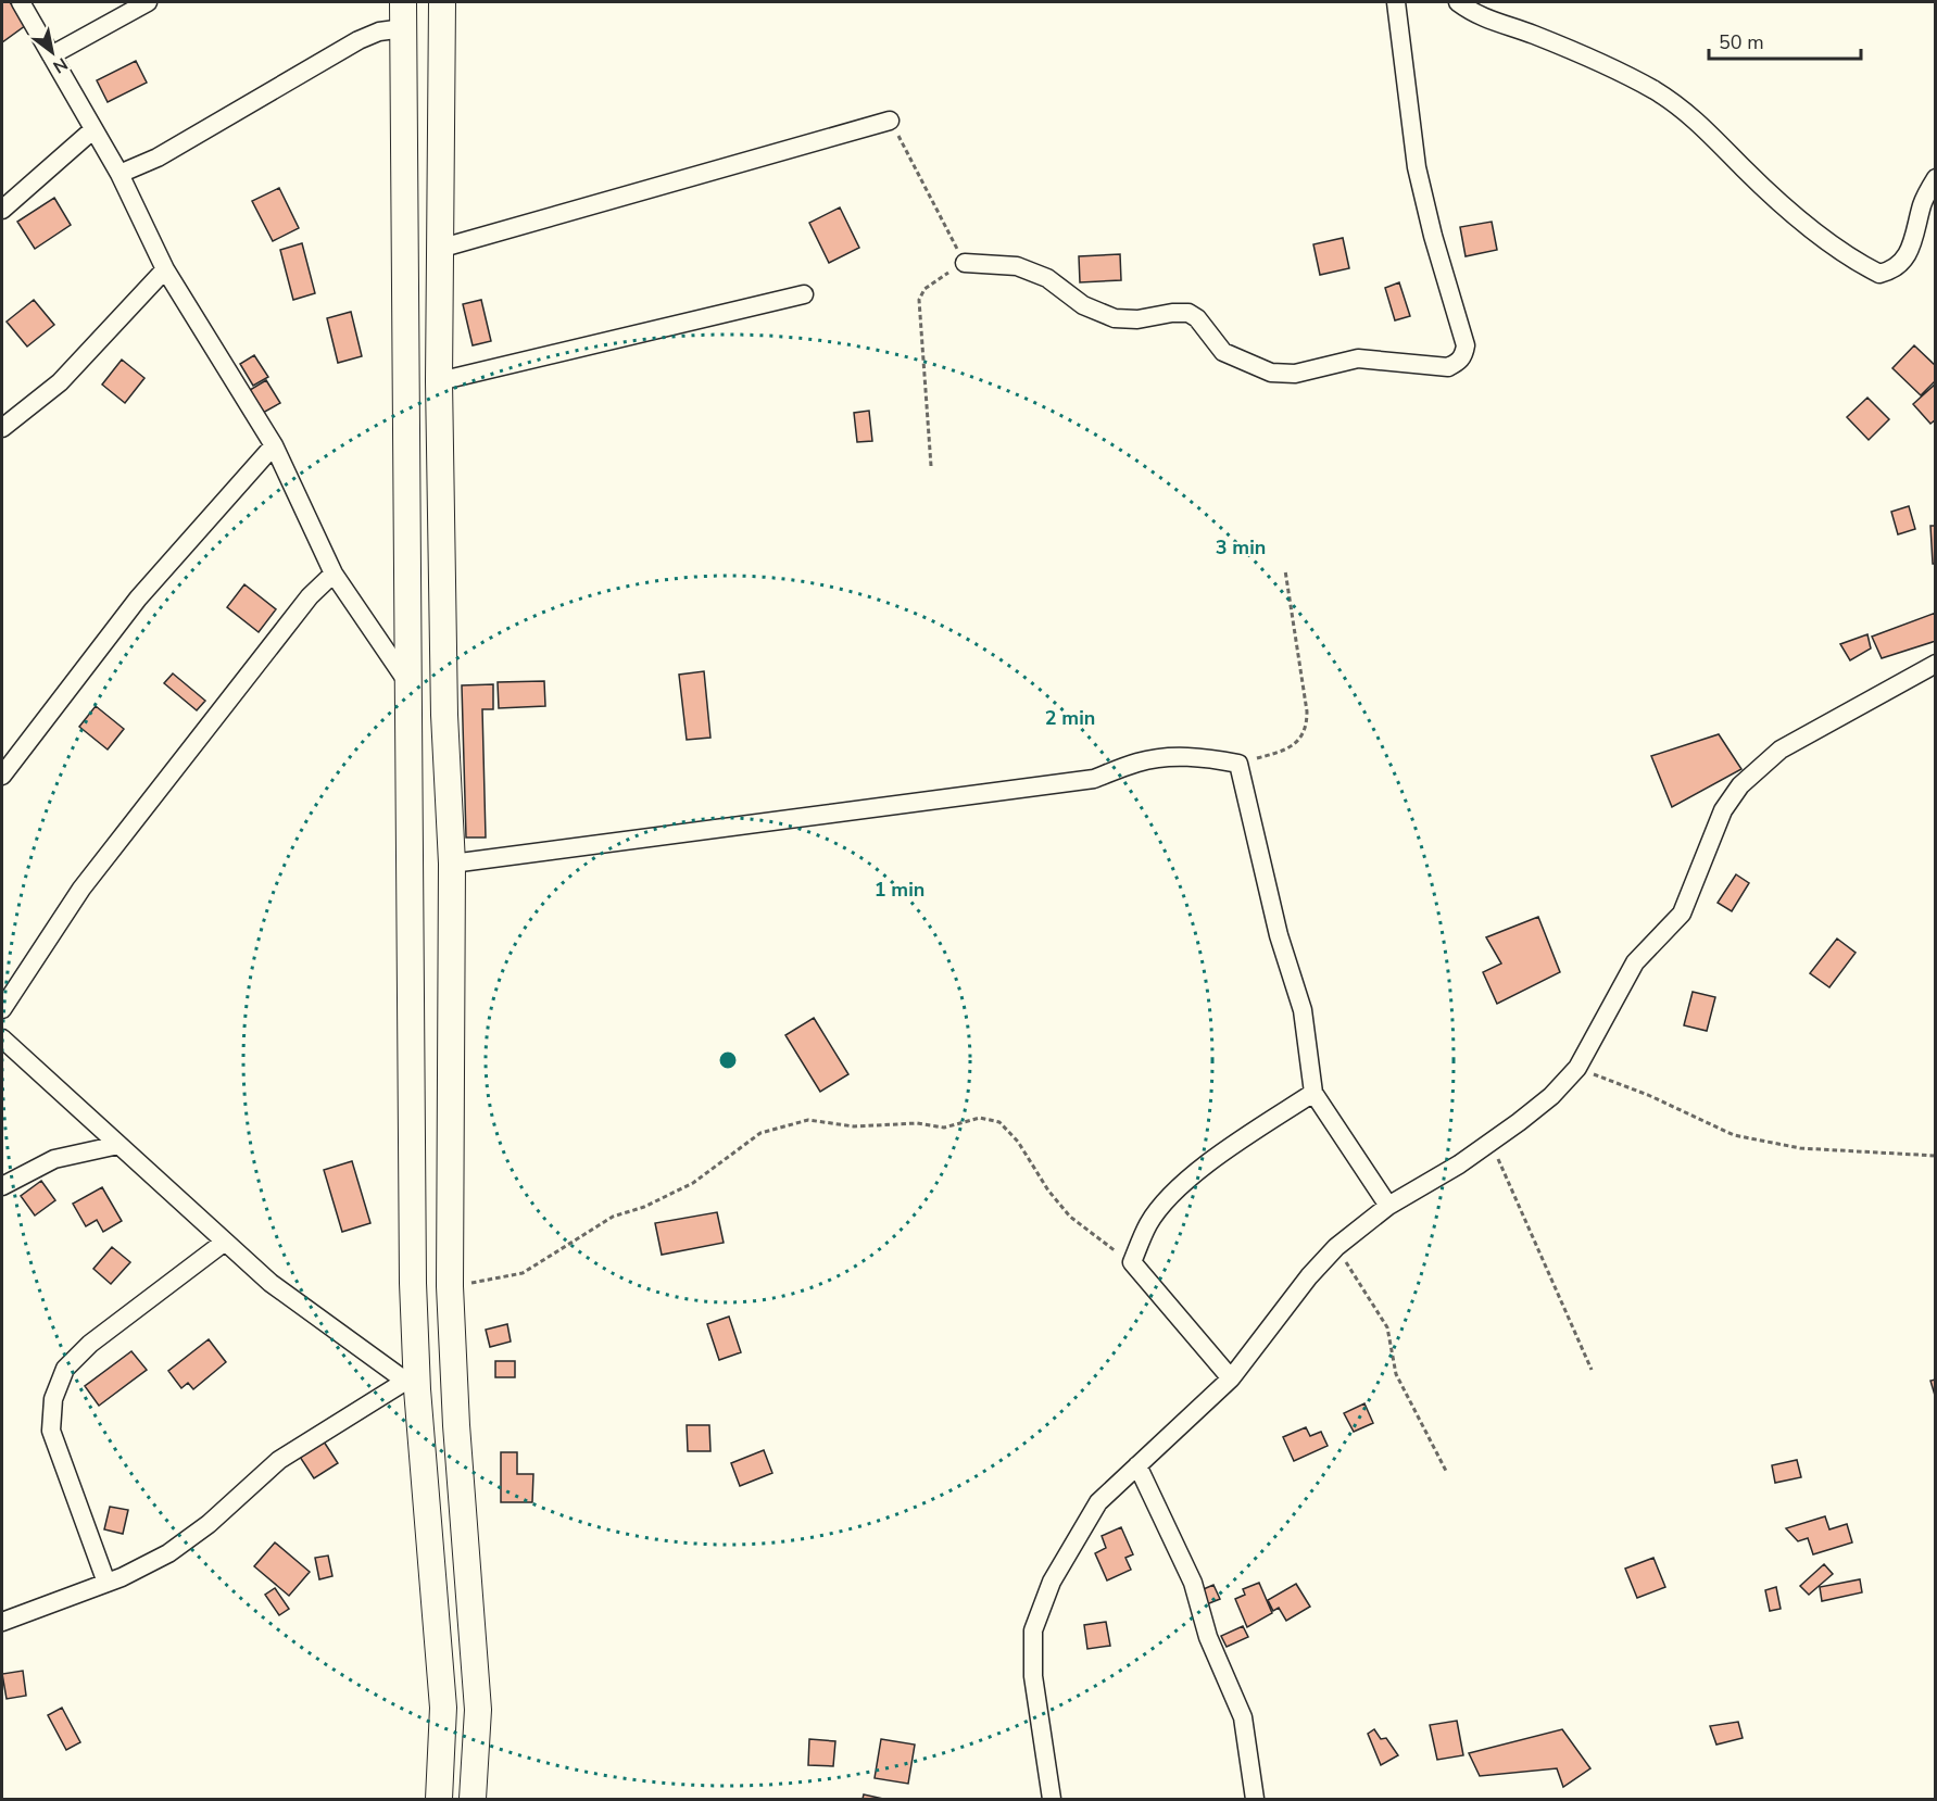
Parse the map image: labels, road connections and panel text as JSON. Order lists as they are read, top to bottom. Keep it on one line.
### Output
{"scale_bar":"50 m","north":"bottom right","rings":["3 min","2 min","1 min"]}
